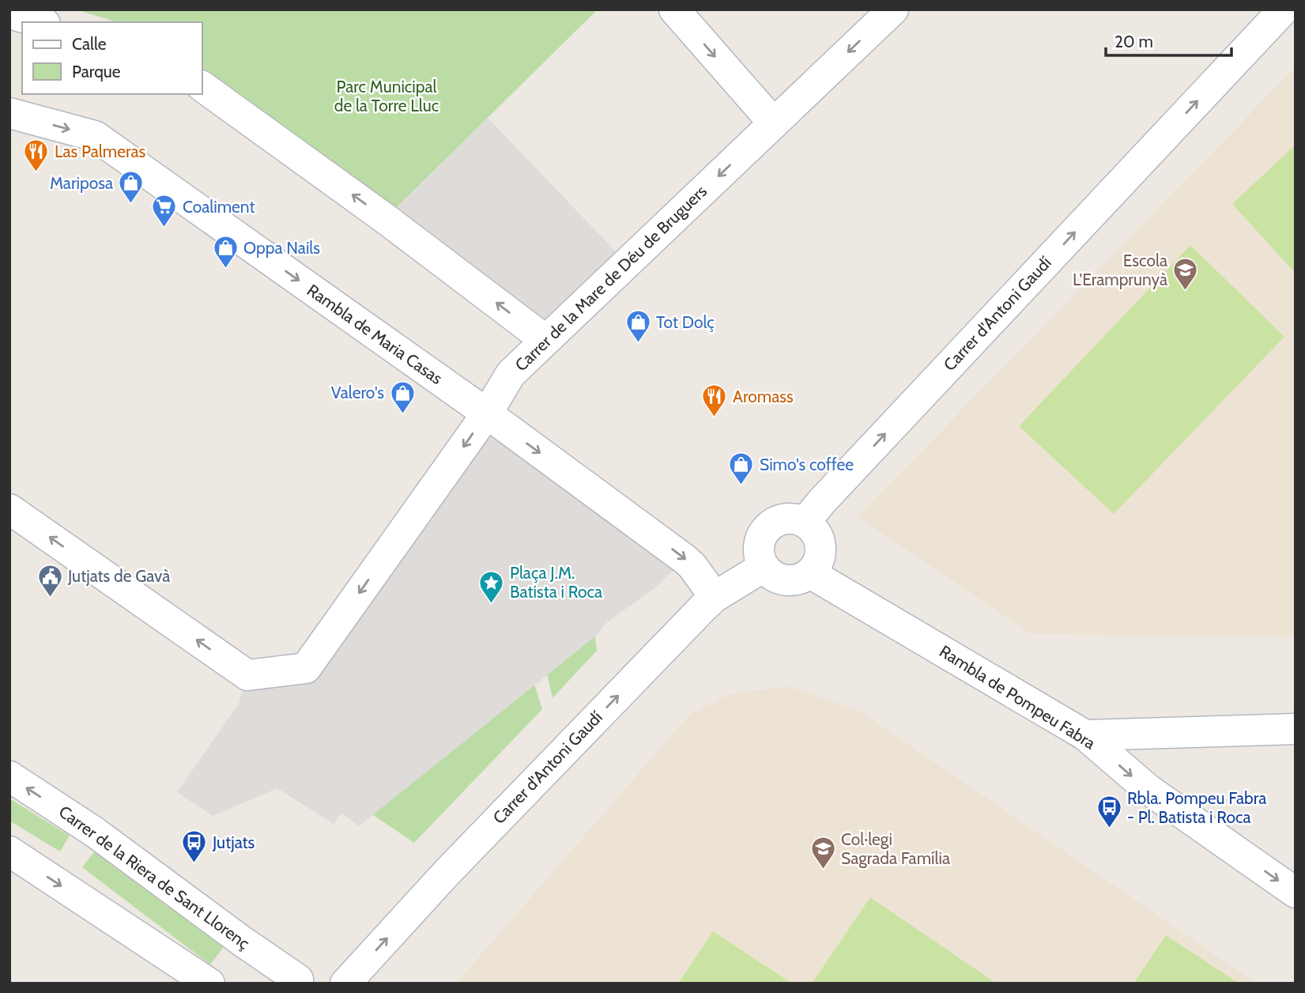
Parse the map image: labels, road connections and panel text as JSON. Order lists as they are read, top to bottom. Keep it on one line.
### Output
{"streets":{"street":["Carrer de la Mare de Déu de Bruguers","Carrer d'Antoni Gaudí","Rambla de Maria Casas","Rambla de Pompeu Fabra","Carrer de la Riera de Sant Llorenç"]},"crossings":[["Carrer de la Mare de Déu de Bruguers","Rambla de Maria Casas"],["Carrer d'Antoni Gaudí","Rambla de Maria Casas"],["Carrer d'Antoni Gaudí","Rambla de Pompeu Fabra"]],"one_way":["Carrer de la Mare de Déu de Bruguers","Carrer d'Antoni Gaudí","Rambla de Pompeu Fabra"],"parks":["Parc Municipal de la Torre Lluc"],"places":{"restaurant":["Las Palmeras","Aromass"],"shop":["Mariposa","Oppa Nails","Tot Dolç","Valero's","Simo's coffee"],"supermarket":["Coaliment"],"school or university":["Escola L'Eramprunyà","Col·legi Sagrada Família"],"public building":["Jutjats de Gavà"],"place":["Plaça J.M. Batista i Roca"],"bus stop":["Rbla. Pompeu Fabra - Pl. Batista i Roca","Jutjats"]},"legend":["Calle","Parque"],"scale_bar":"20 m"}
